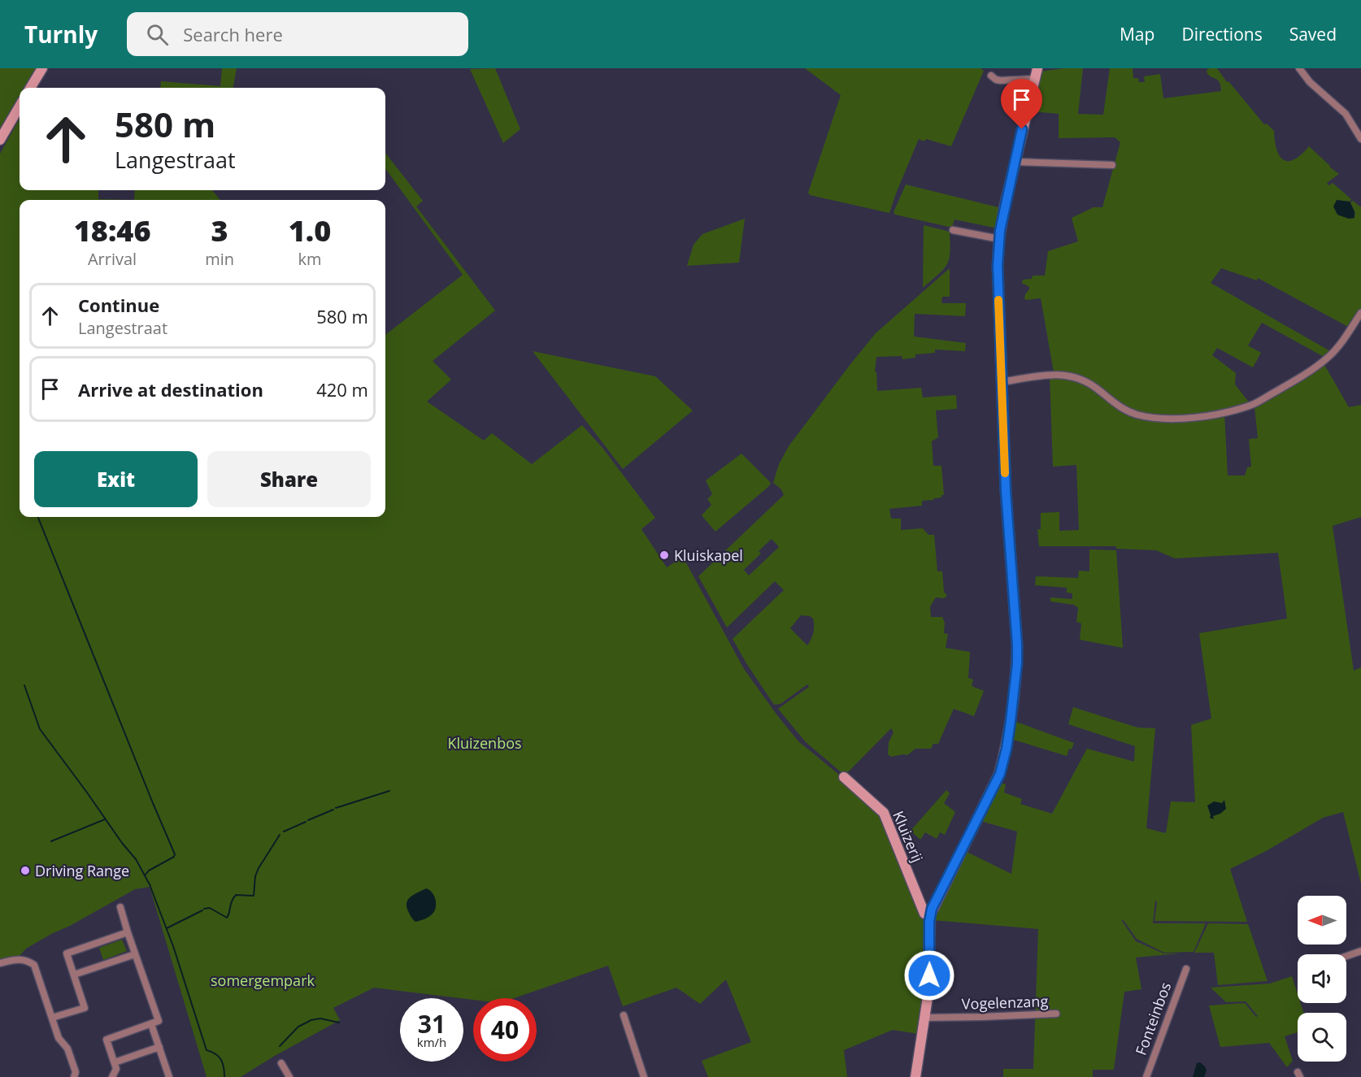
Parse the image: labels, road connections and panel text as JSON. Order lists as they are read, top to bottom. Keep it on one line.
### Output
{"streets":{"street":["Kluizerij","Vogelenzang","Fonteinbos"]},"parks":["Kluizenbos","somergempark"],"places":["Kluiskapel","Driving Range"],"north":"left","page":{"header":"Turnly","search":"Search here","nav":["Map","Directions","Saved"],"turn":["580 m","Langestraat"],"eta":["18:46","Arrival","3","min","1.0","km"],"list":[{"name":"Continue","note":"Langestraat","value":"580 m"},{"name":"Arrive at destination","value":"420 m"}],"buttons":["Exit","Share"],"speed":"31 km/h","limit":"40"}}
